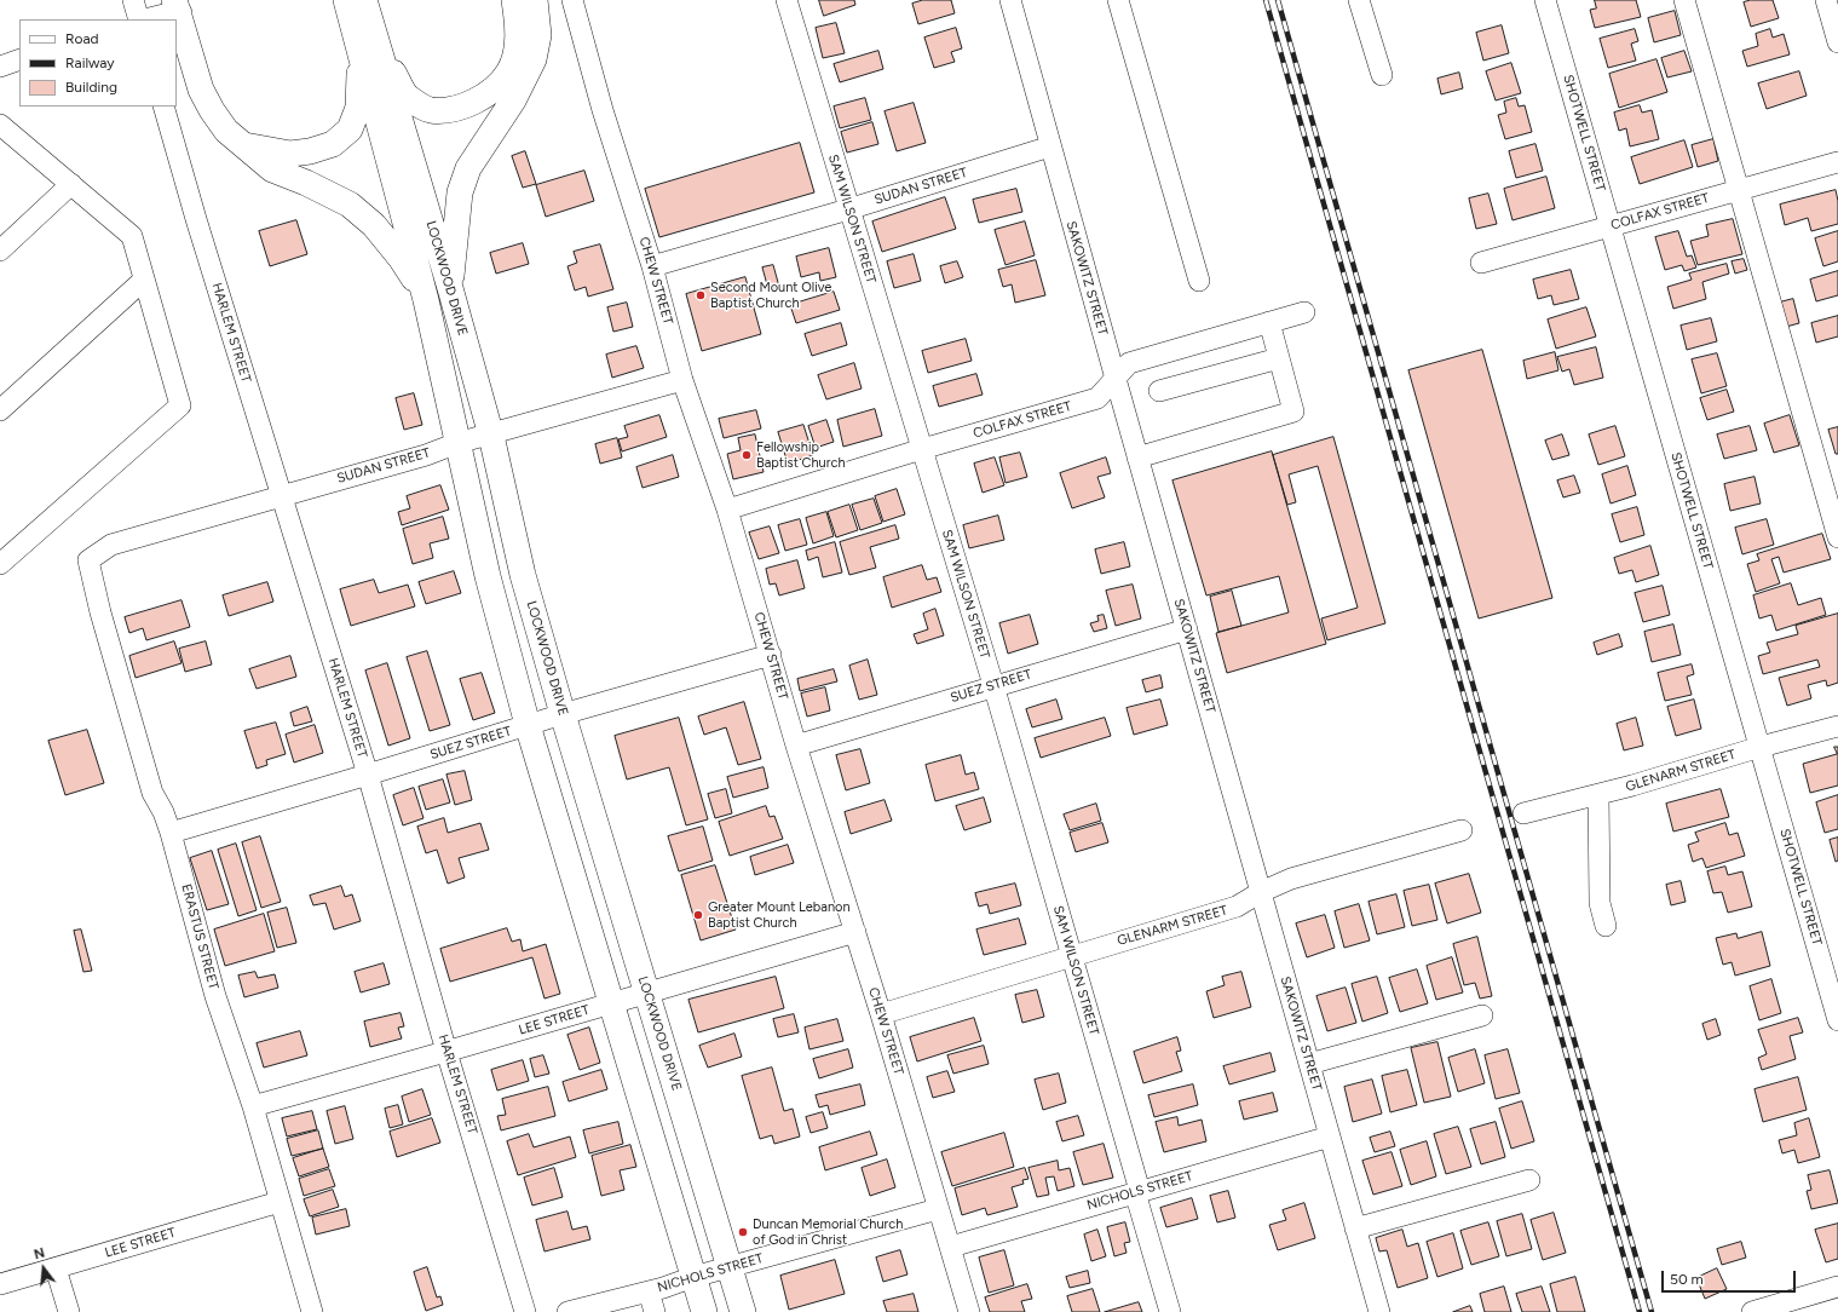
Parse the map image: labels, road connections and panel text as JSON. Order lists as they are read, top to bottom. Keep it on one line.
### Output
{"streets":{"main road":["LOCKWOOD DRIVE"],"street":["SHOTWELL STREET","SUDAN STREET","COLFAX STREET","SAM WILSON STREET","SAKOWITZ STREET","CHEW STREET","HARLEM STREET","SUEZ STREET","GLENARM STREET","ERASTUS STREET","LEE STREET","NICHOLS STREET"]},"crossings":[["SHOTWELL STREET","COLFAX STREET"],["SHOTWELL STREET","GLENARM STREET"],["SUDAN STREET","SAM WILSON STREET"],["SUDAN STREET","LOCKWOOD DRIVE"],["SUDAN STREET","SAKOWITZ STREET"],["SUDAN STREET","CHEW STREET"],["SUDAN STREET","HARLEM STREET"],["SUDAN STREET","ERASTUS STREET"],["COLFAX STREET","SAM WILSON STREET"],["COLFAX STREET","SAKOWITZ STREET"],["COLFAX STREET","CHEW STREET"],["SAM WILSON STREET","SUEZ STREET"],["SAM WILSON STREET","GLENARM STREET"],["SAM WILSON STREET","NICHOLS STREET"],["LOCKWOOD DRIVE","SUEZ STREET"],["LOCKWOOD DRIVE","LEE STREET"],["LOCKWOOD DRIVE","NICHOLS STREET"],["SAKOWITZ STREET","SUEZ STREET"],["SAKOWITZ STREET","GLENARM STREET"],["SAKOWITZ STREET","NICHOLS STREET"],["CHEW STREET","SUEZ STREET"],["CHEW STREET","GLENARM STREET"],["CHEW STREET","LEE STREET"],["CHEW STREET","NICHOLS STREET"],["HARLEM STREET","SUEZ STREET"],["HARLEM STREET","LEE STREET"],["SUEZ STREET","ERASTUS STREET"],["ERASTUS STREET","LEE STREET"]],"places":["Second Mount Olive Baptist Church","Fellowship Baptist Church","Greater Mount Lebanon Baptist Church","Duncan Memorial Church of God in Christ"],"legend":["Road","Railway","Building"],"scale_bar":"50 m","north":"top"}
